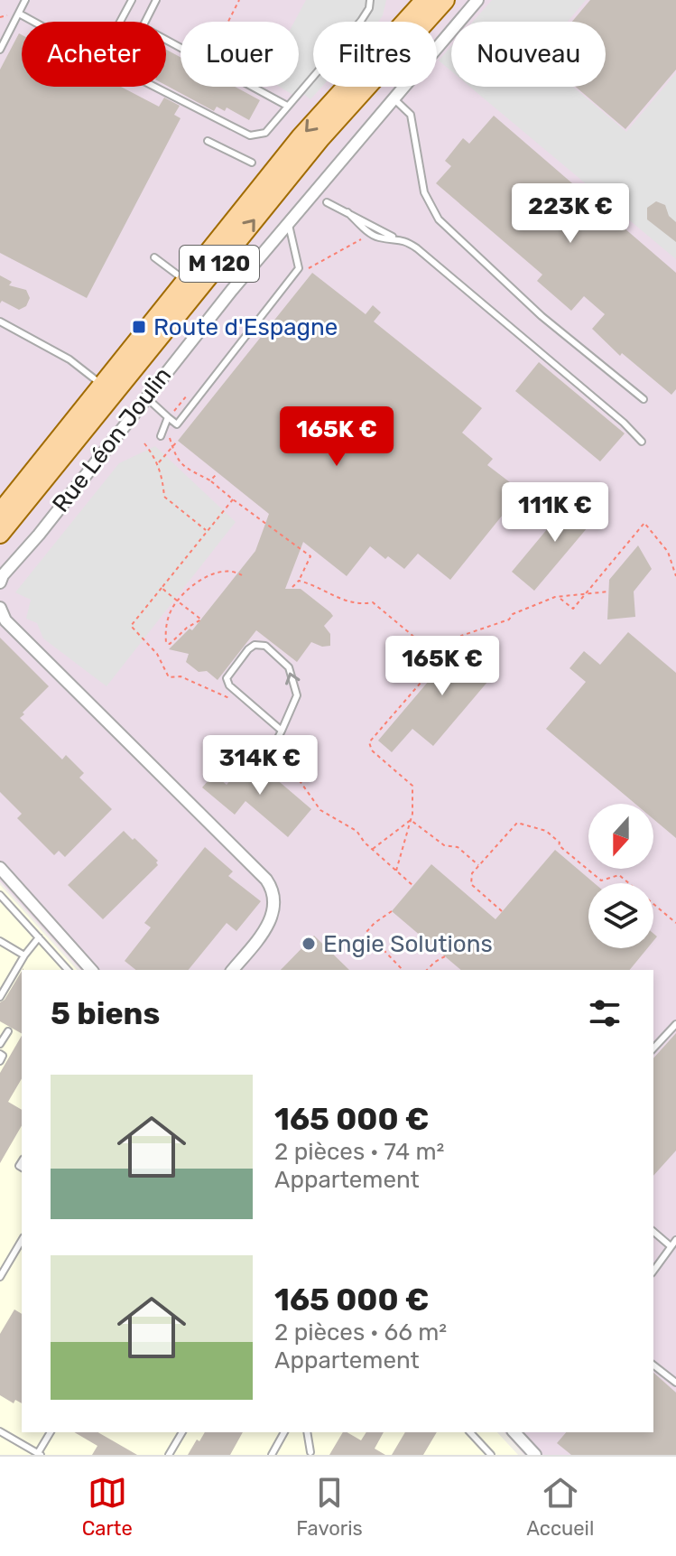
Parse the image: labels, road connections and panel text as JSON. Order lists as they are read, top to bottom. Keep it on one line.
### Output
{"streets":{"main road":["M 120"],"street":["Rue Léon Joulin"]},"places":{"transit":["Route d'Espagne"],"other":["Engie Solutions"]},"north":"bottom","page":{"chip":["Acheter","Louer","Filtres","Nouveau"],"price":["223K €","165K €","111K €","165K €","314K €"],"heading":"5 biens","list":[{"name":"165 000 €","note":"2 pièces · 74 m² · Appartement"},{"name":"165 000 €","note":"2 pièces · 66 m² · Appartement"}],"tabs":["Carte","Favoris","Accueil"]}}
